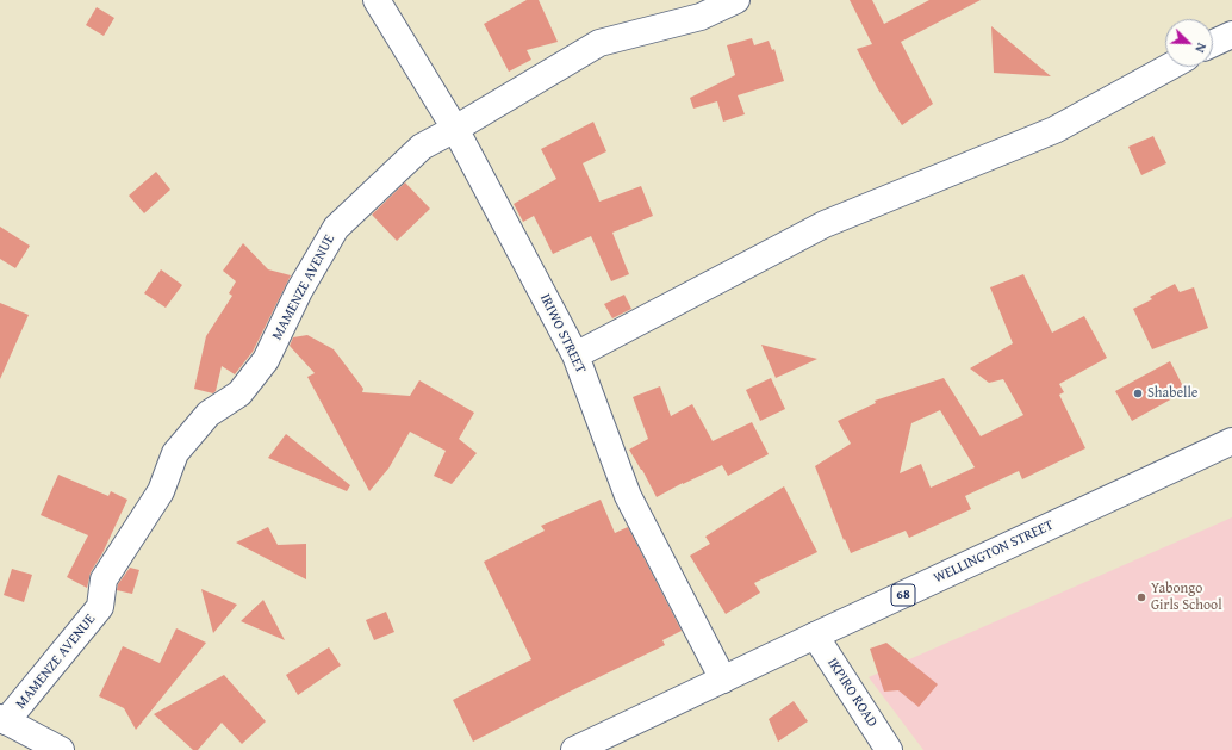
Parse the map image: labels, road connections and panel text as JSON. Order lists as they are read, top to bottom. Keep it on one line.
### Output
{"streets":{"street":["MAMENZE AVENUE","IRIWO STREET","WELLINGTON STREET","68","IKPIRO ROAD"]},"crossings":[["MAMENZE AVENUE","IRIWO STREET"],["IRIWO STREET","WELLINGTON STREET"],["WELLINGTON STREET","IKPIRO ROAD"]],"places":["Shabelle","Yabongo Girls School"],"north":"bottom right"}
